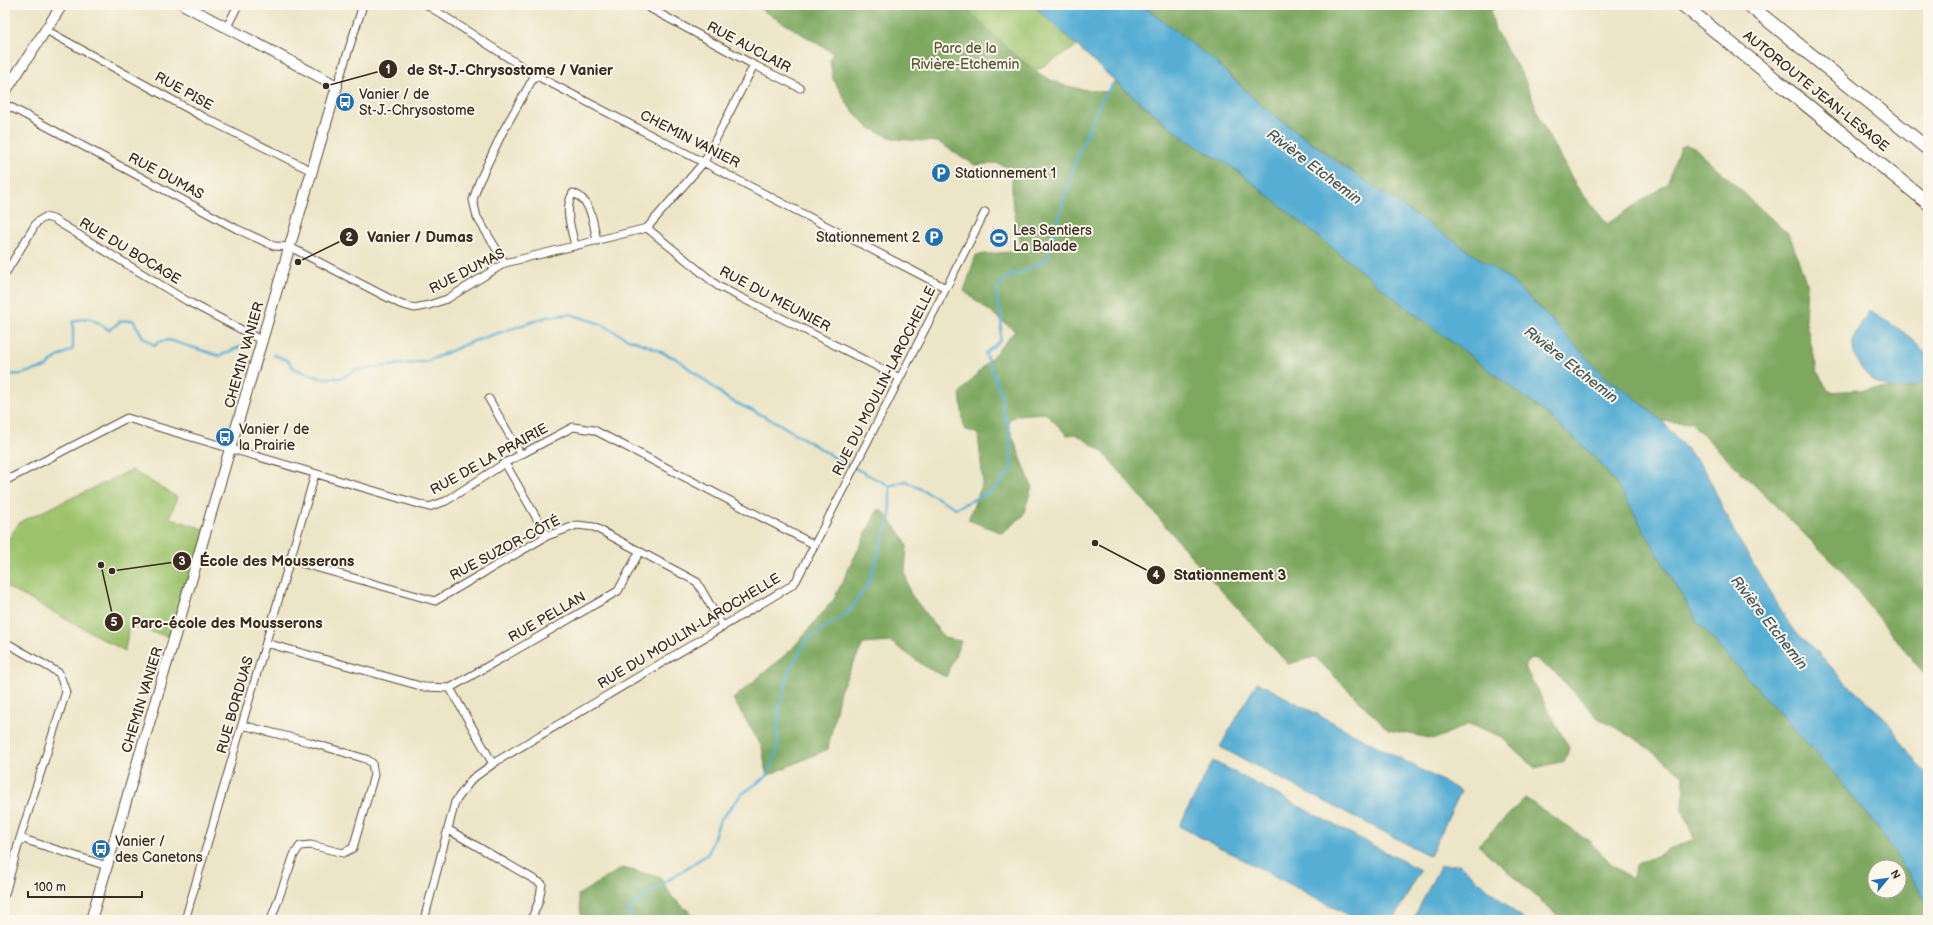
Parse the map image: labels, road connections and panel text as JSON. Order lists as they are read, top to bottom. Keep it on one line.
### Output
{"streets":{"highway":["AUTOROUTE JEAN-LESAGE"],"street":["RUE AUCLAIR","RUE PISE","CHEMIN VANIER","RUE DUMAS","RUE DU BOCAGE","RUE DU MEUNIER","RUE DU MOULIN-LAROCHELLE","RUE DE LA PRAIRIE","RUE SUZOR-CÔTÉ","RUE PELLAN","RUE BORDUAS"]},"crossings":[["RUE PISE","CHEMIN VANIER"],["CHEMIN VANIER","RUE DUMAS"],["CHEMIN VANIER","RUE DU BOCAGE"],["CHEMIN VANIER","RUE DU MOULIN-LAROCHELLE"],["CHEMIN VANIER","RUE DE LA PRAIRIE"],["RUE DUMAS","RUE DU MEUNIER"],["RUE DU MEUNIER","RUE DU MOULIN-LAROCHELLE"],["RUE DU MOULIN-LAROCHELLE","RUE DE LA PRAIRIE"],["RUE DU MOULIN-LAROCHELLE","RUE SUZOR-CÔTÉ"],["RUE DE LA PRAIRIE","RUE BORDUAS"],["RUE SUZOR-CÔTÉ","RUE PELLAN"],["RUE SUZOR-CÔTÉ","RUE BORDUAS"]],"water":["Rivière Etchemin"],"parks":["Parc de la Rivière-Etchemin"],"places":{"other":["de St-J.-Chrysostome / Vanier","Vanier / Dumas","Stationnement 3","Parc-école des Mousserons","École des Mousserons"],"bus stop":["Vanier / de St-J.-Chrysostome","Vanier / de la Prairie","Vanier / des Canetons"],"parking":["Stationnement 1","Stationnement 2"],"sports":["Les Sentiers La Balade"]},"scale_bar":"100 m","north":"top right"}
